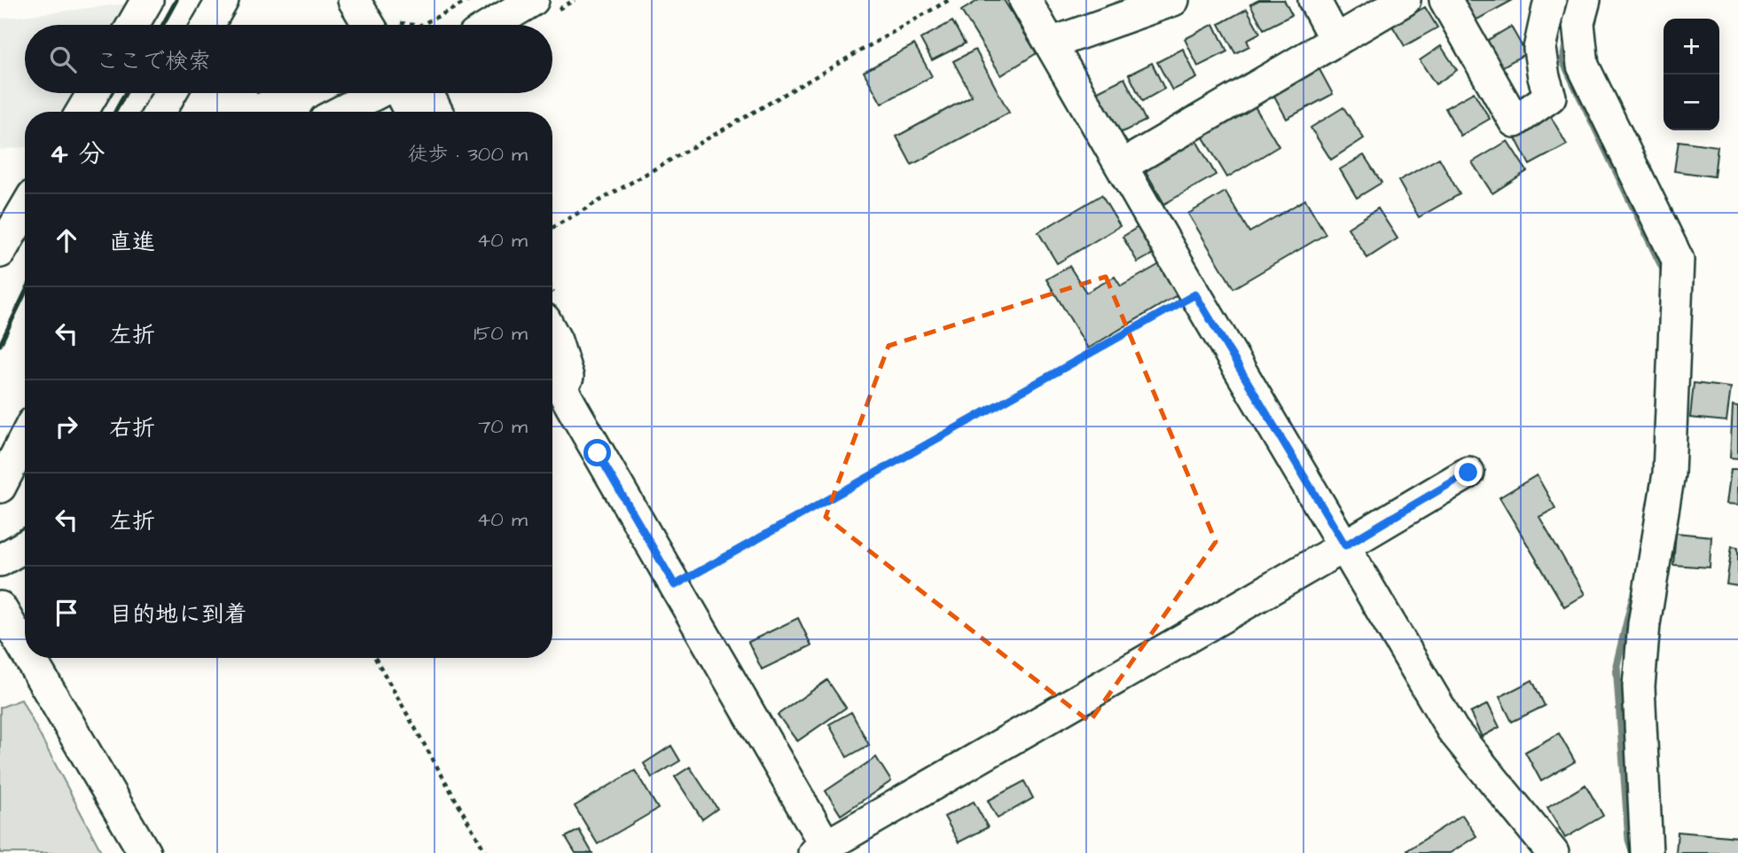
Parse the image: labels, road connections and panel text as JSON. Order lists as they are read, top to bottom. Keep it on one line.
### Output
{"page":{"map_buttons":["+","−"],"search":"ここで検索","heading":["4 分","徒歩 · 300 m"],"list":[["直進","40 m"],["左折","150 m"],["右折","70 m"],["左折","40 m"],"目的地に到着"]}}
